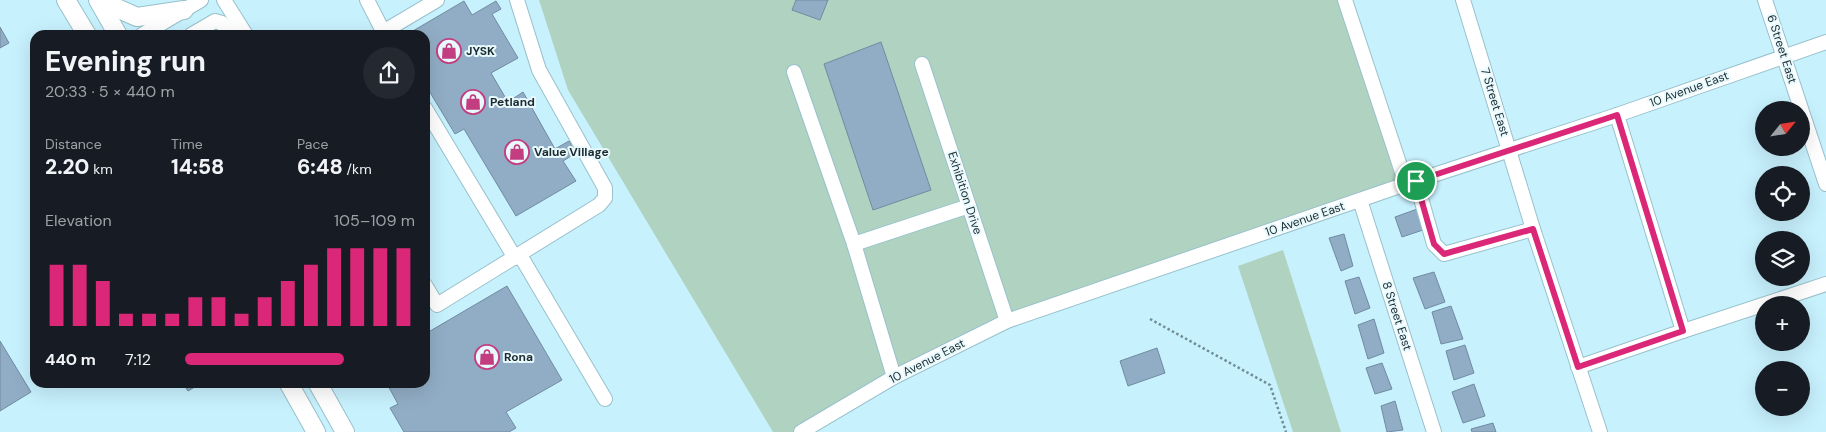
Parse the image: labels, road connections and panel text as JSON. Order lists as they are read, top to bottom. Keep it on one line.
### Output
{"streets":{"street":["6 Street East","10 Avenue East","7 Street East","Exhibition Drive","8 Street East"]},"crossings":[["6 Street East","10 Avenue East"],["10 Avenue East","7 Street East"],["10 Avenue East","Exhibition Drive"],["10 Avenue East","8 Street East"]],"places":{"shop":["JYSK","Petland","Value Village","Rona"]},"north":"top right","page":{"heading":["Evening run","20:33 · 5 × 440 m"],"map_buttons":["+","−"],"stats":[["Distance","2.20 km"],["Time","14:58"],["Pace","6:48 /km"]],"chart":["Elevation","105–109 m"],"list":[{"name":"440 m","note":"7:12"}]}}
